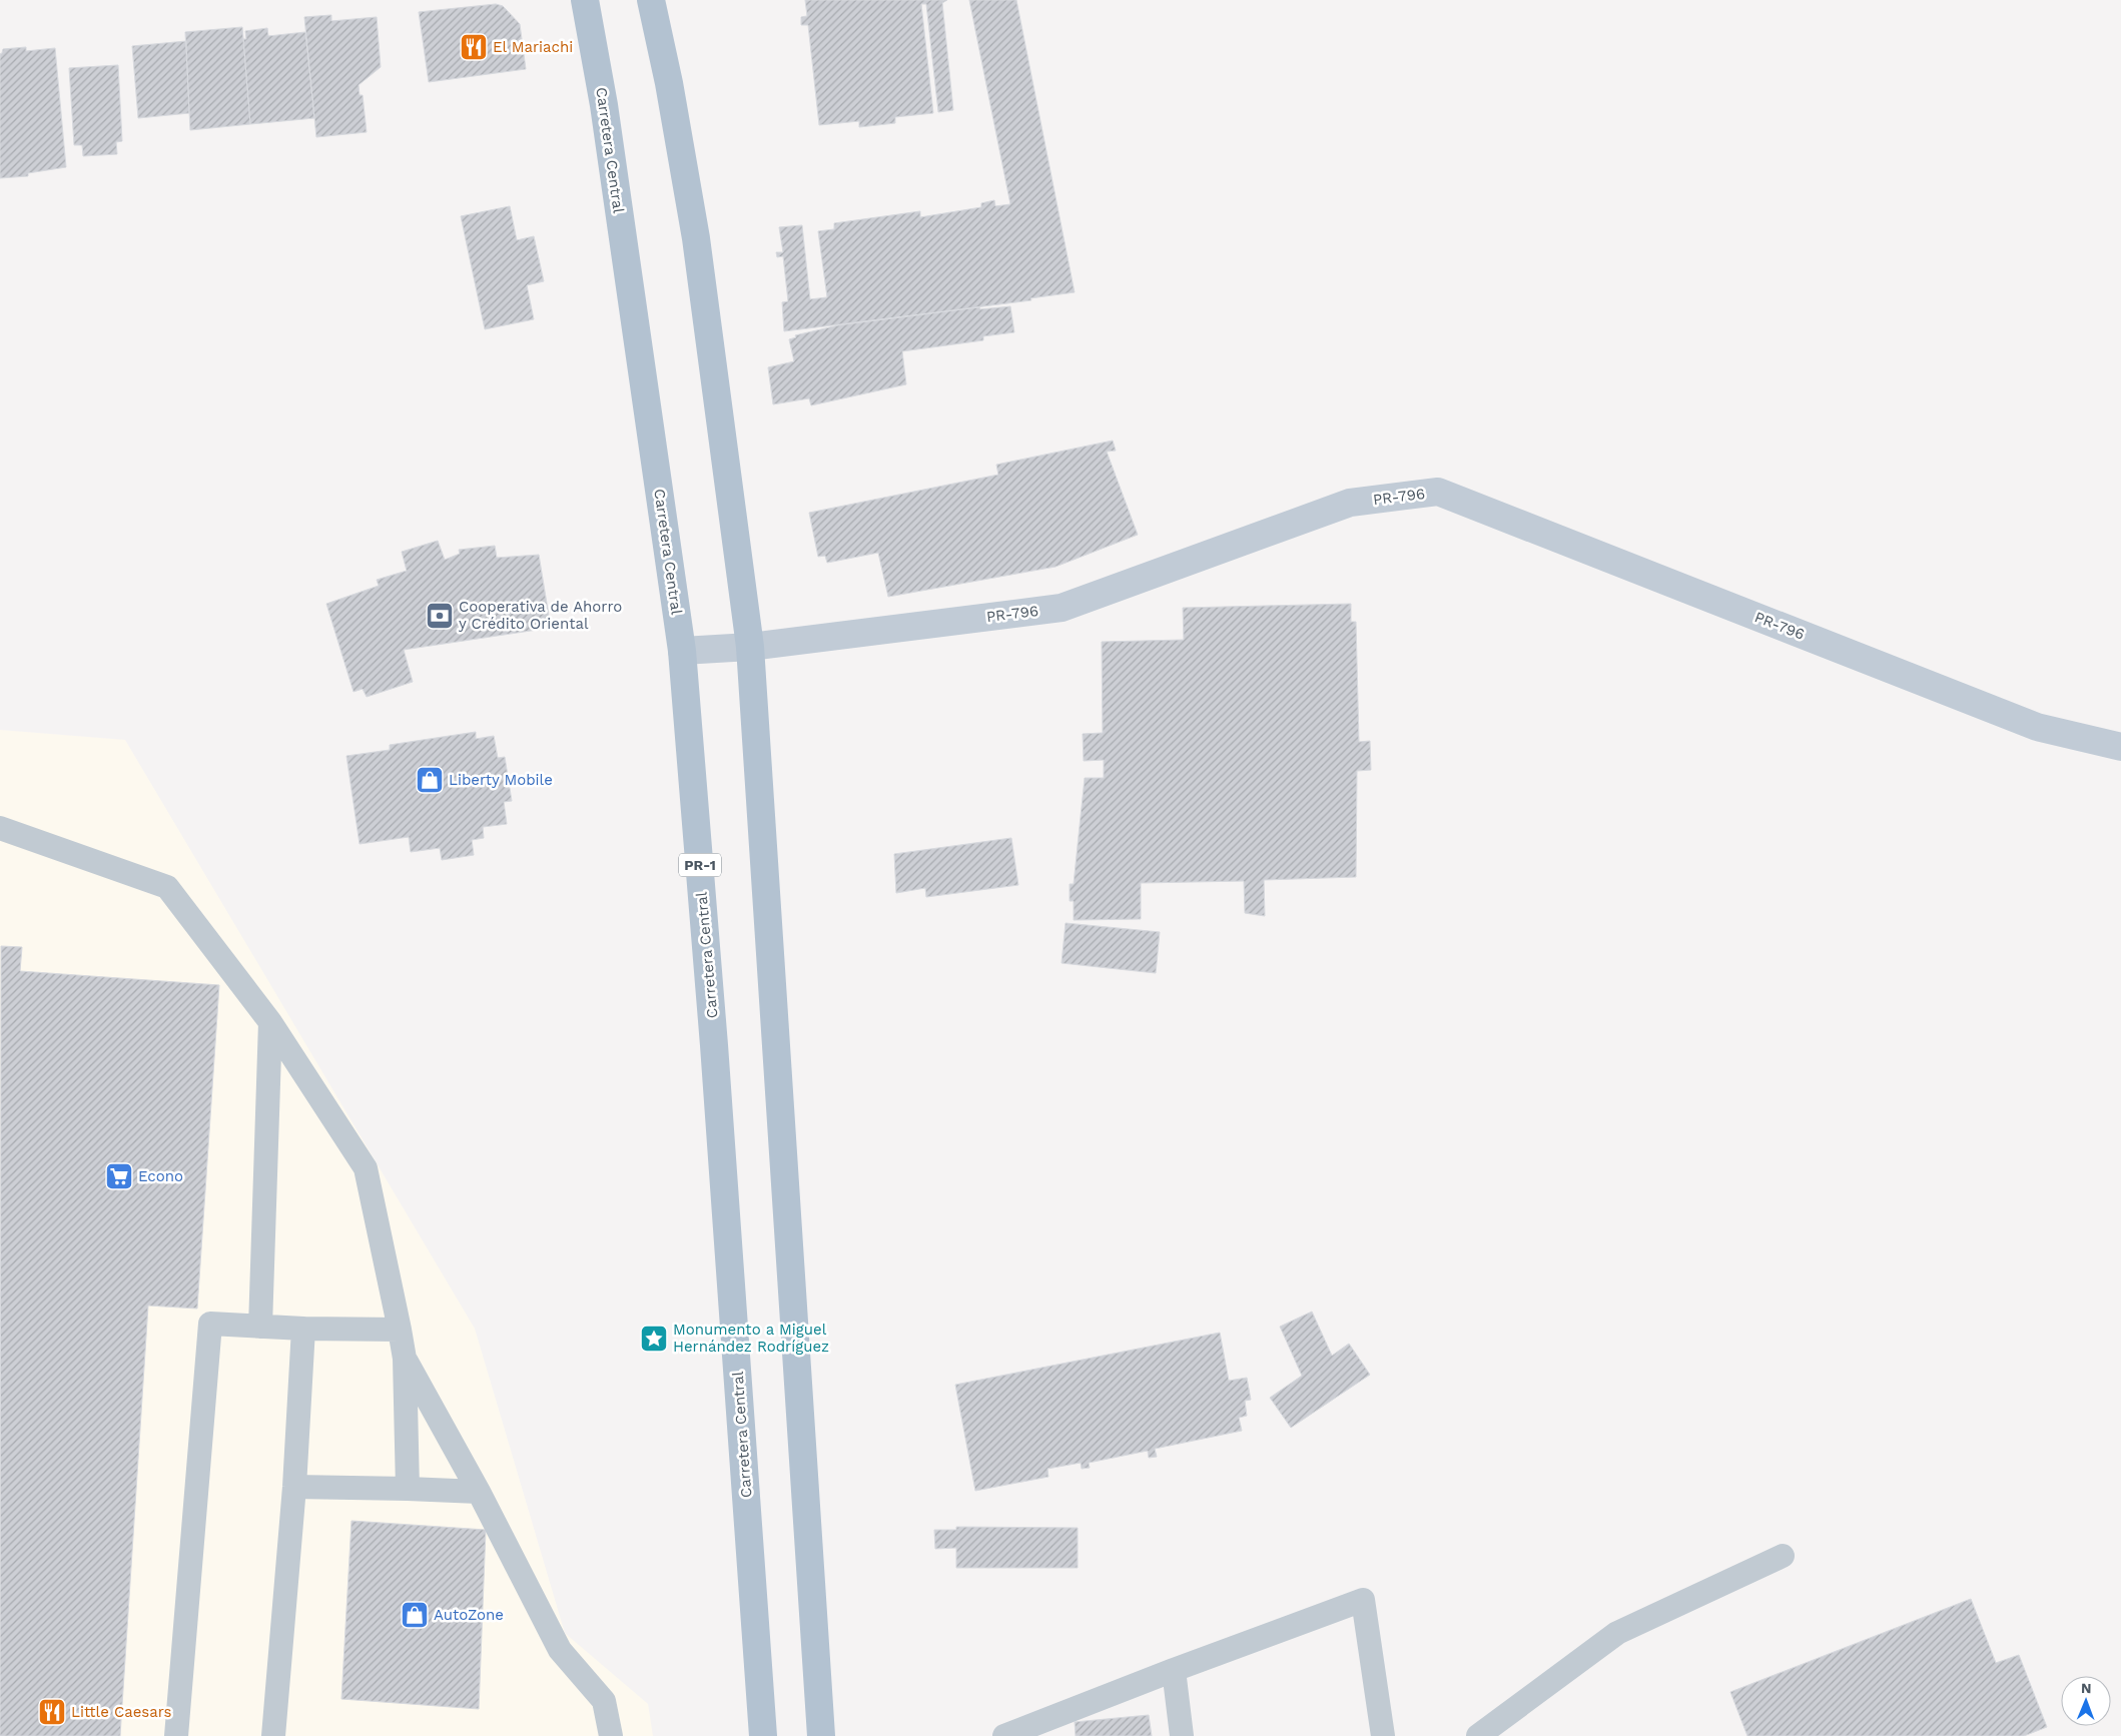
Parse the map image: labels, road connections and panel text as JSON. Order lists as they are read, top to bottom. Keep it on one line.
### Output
{"streets":{"main road":["Carretera Central","PR-1"],"street":["PR-796"]},"crossings":[["Carretera Central","PR-796"]],"places":{"restaurant":["El Mariachi","Little Caesars"],"bank":["Cooperativa de Ahorro y Crédito Oriental"],"shop":["Liberty Mobile","AutoZone"],"supermarket":["Econo"],"place":["Monumento a Miguel Hernández Rodríguez"]},"north":"top"}
